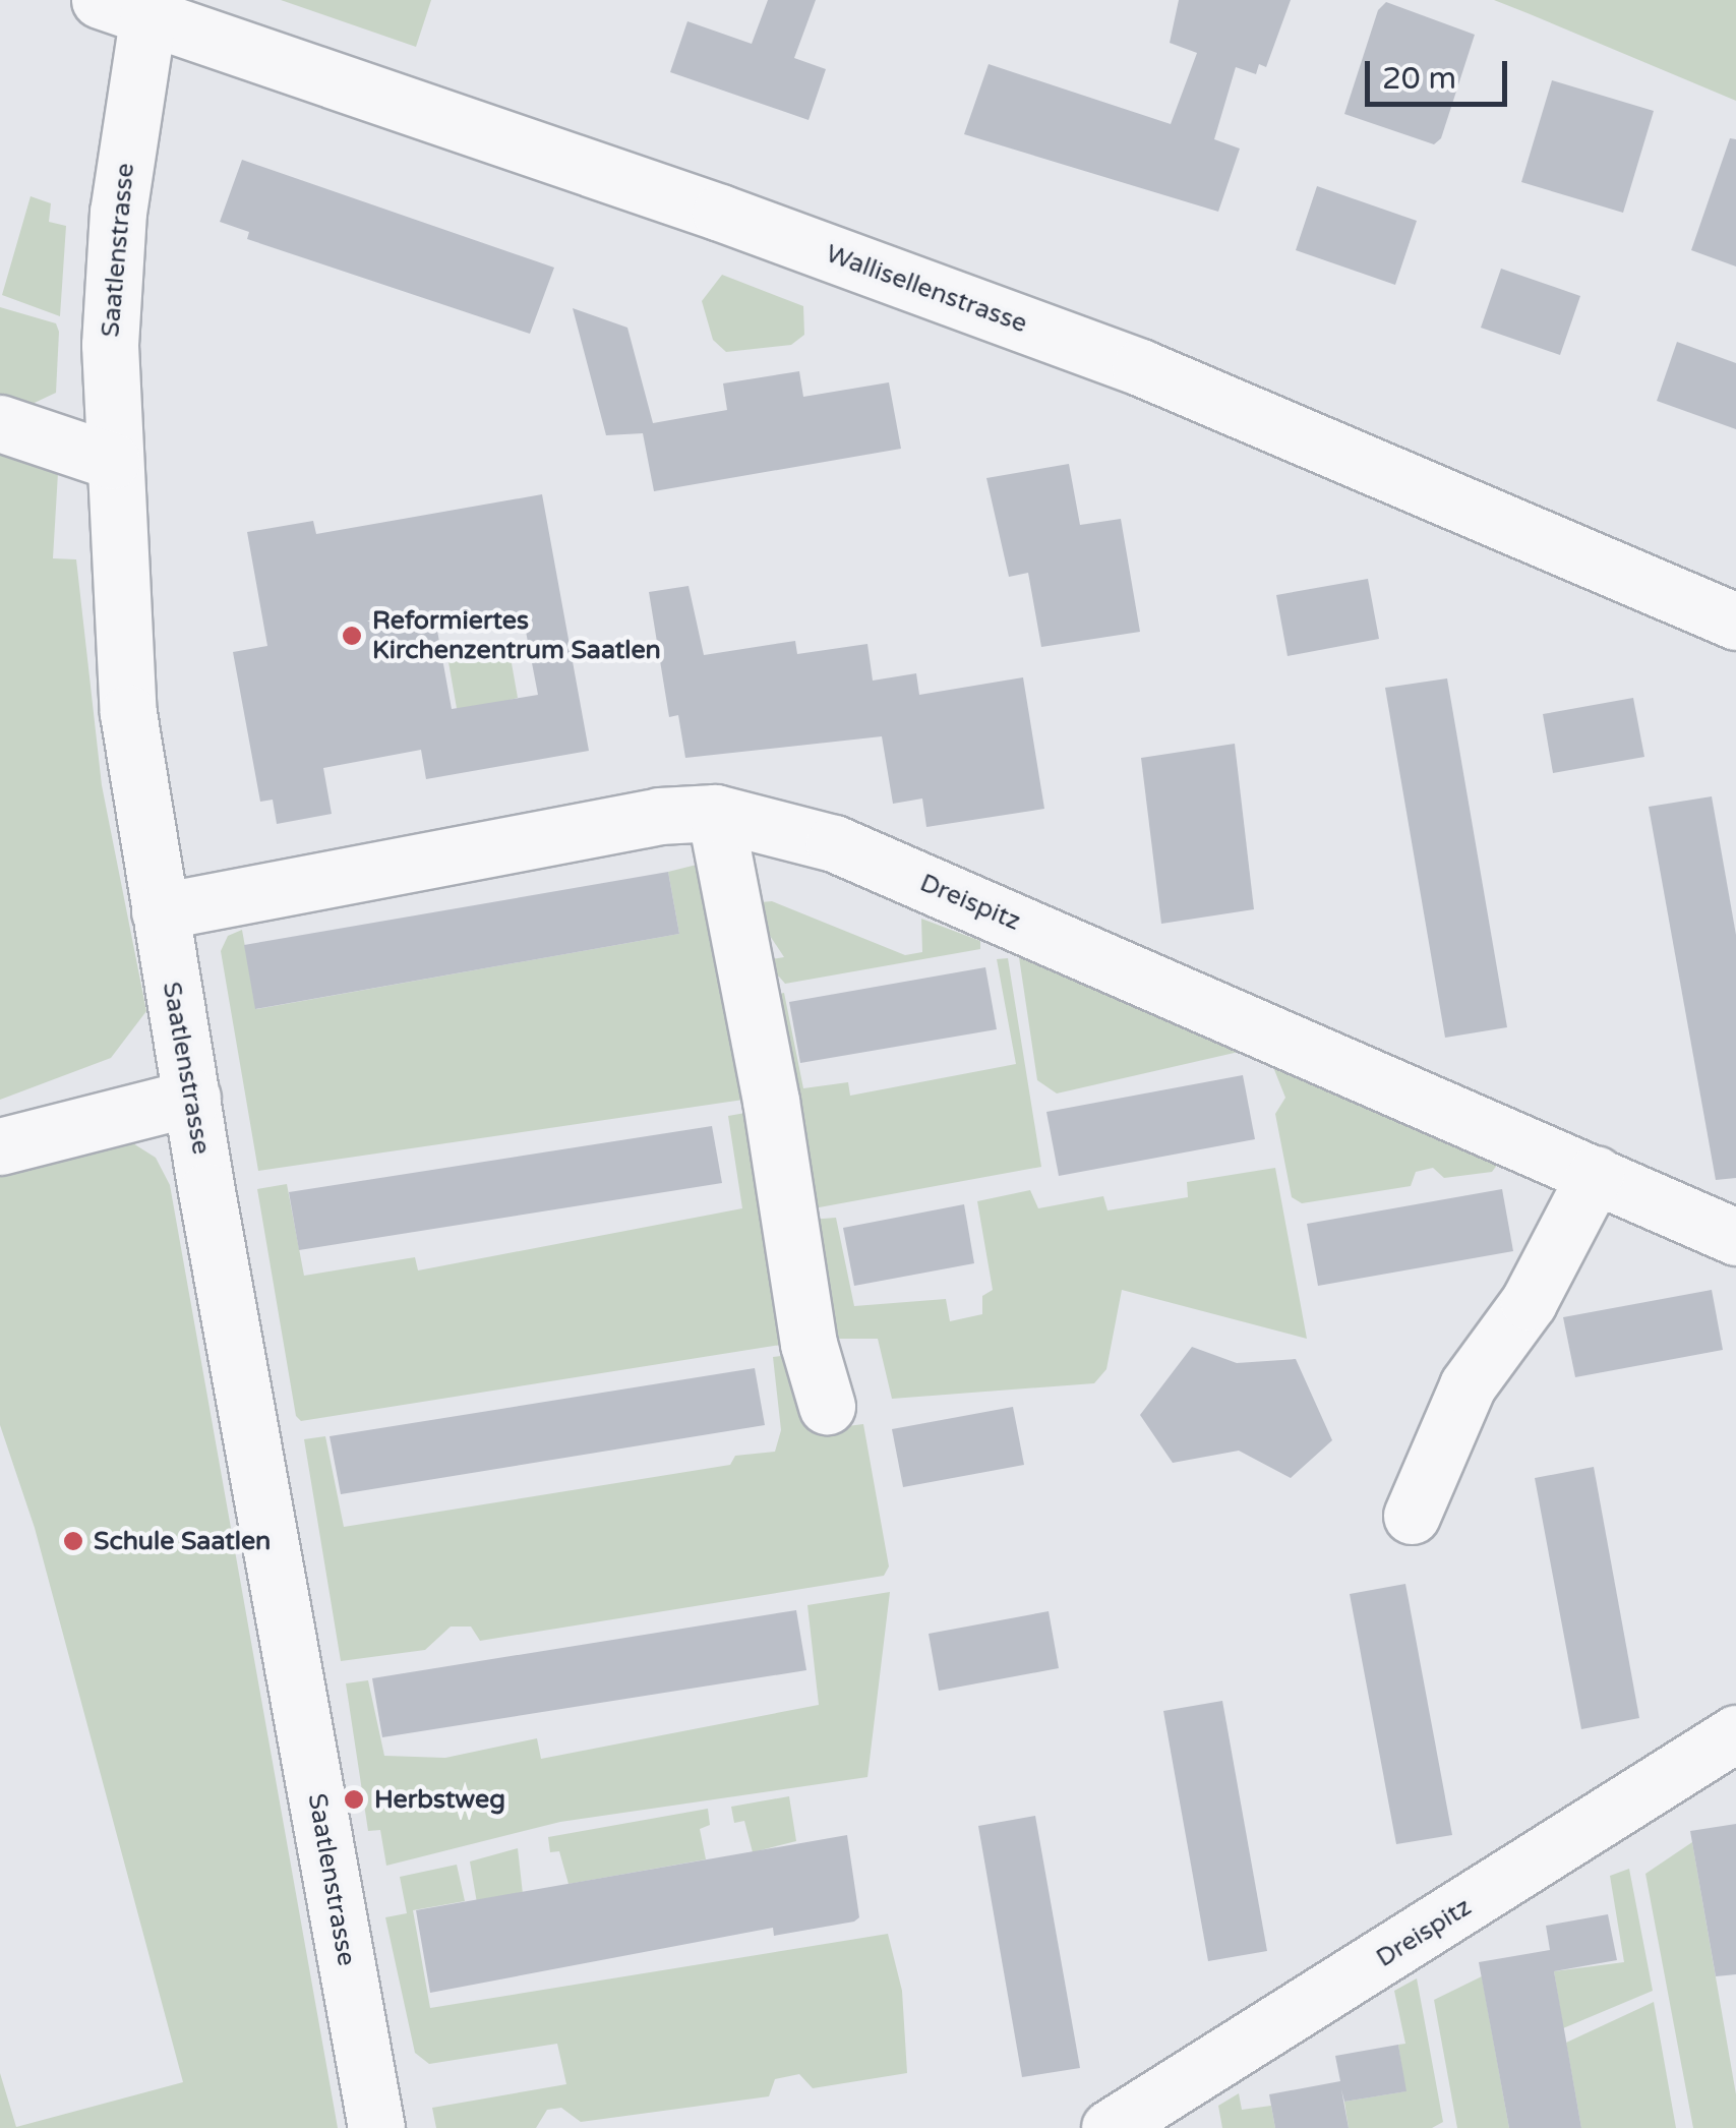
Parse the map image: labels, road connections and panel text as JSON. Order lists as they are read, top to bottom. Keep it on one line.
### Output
{"streets":{"street":["Saatlenstrasse","Wallisellenstrasse","Dreispitz"]},"crossings":[["Saatlenstrasse","Wallisellenstrasse"],["Saatlenstrasse","Dreispitz"]],"places":["Reformiertes Kirchenzentrum Saatlen","Schule Saatlen","Herbstweg"],"scale_bar":"20 m"}
